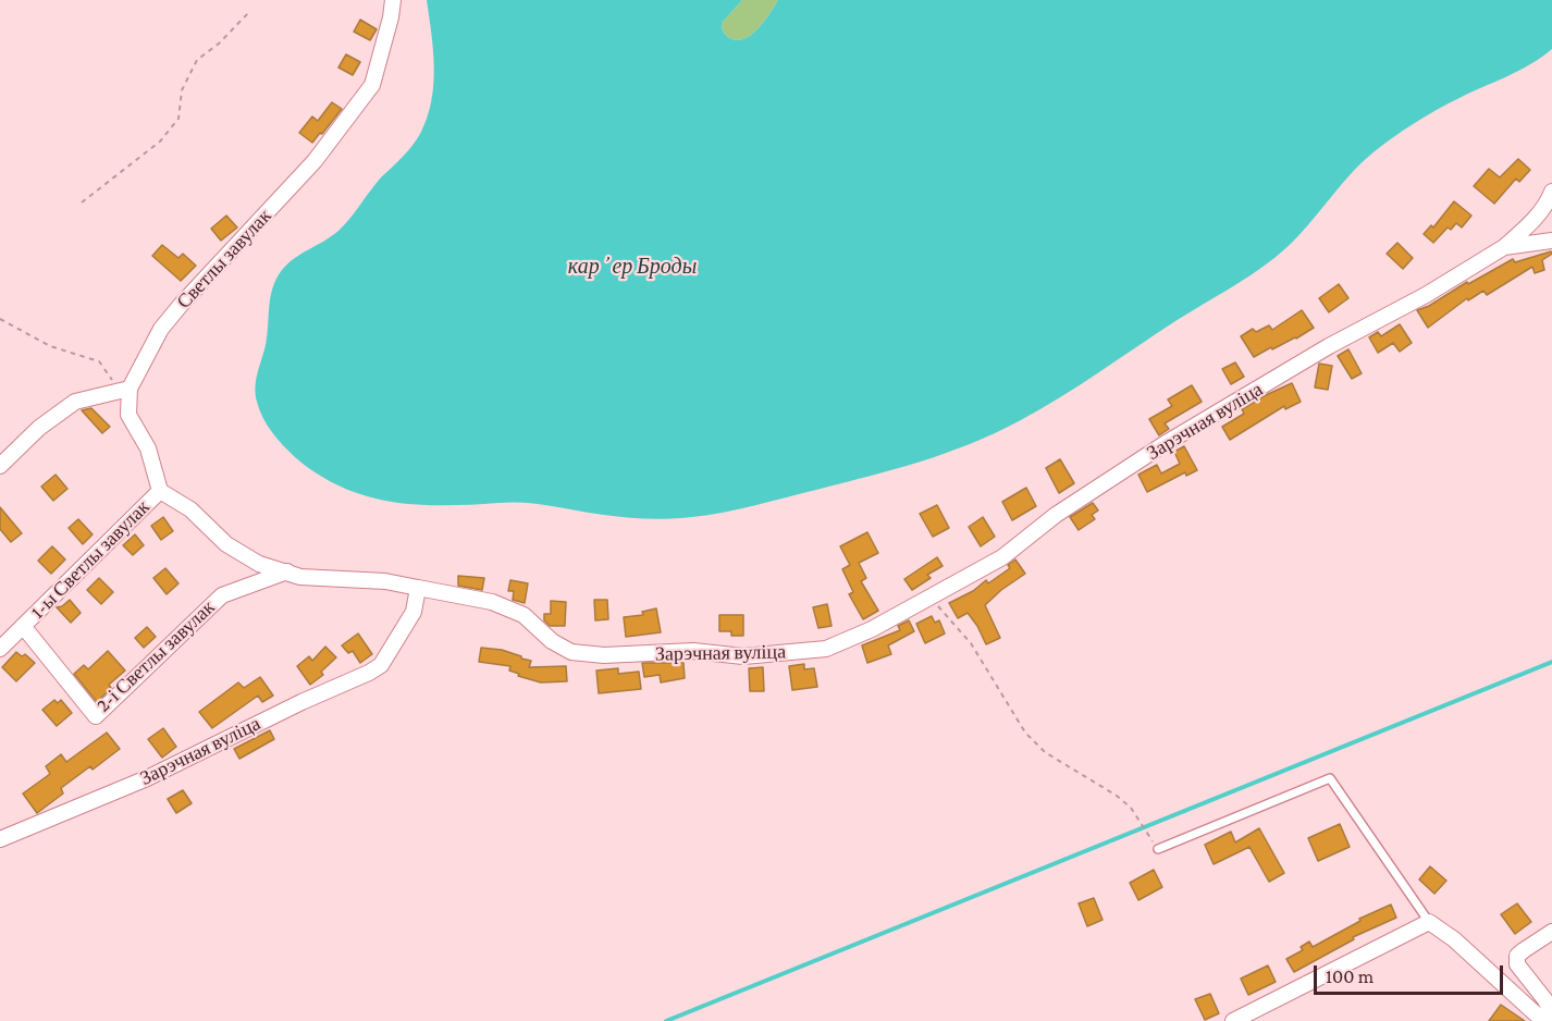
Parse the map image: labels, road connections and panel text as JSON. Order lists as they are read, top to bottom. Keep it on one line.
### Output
{"streets":{"street":["Светлы завулак","Зарэчная вуліца","1-ы Светлы завулак","2-і Светлы завулак"]},"crossings":[["Светлы завулак","1-ы Светлы завулак"],["1-ы Светлы завулак","2-і Светлы завулак"]],"water":["карʼер Броды"],"scale_bar":"100 m"}
